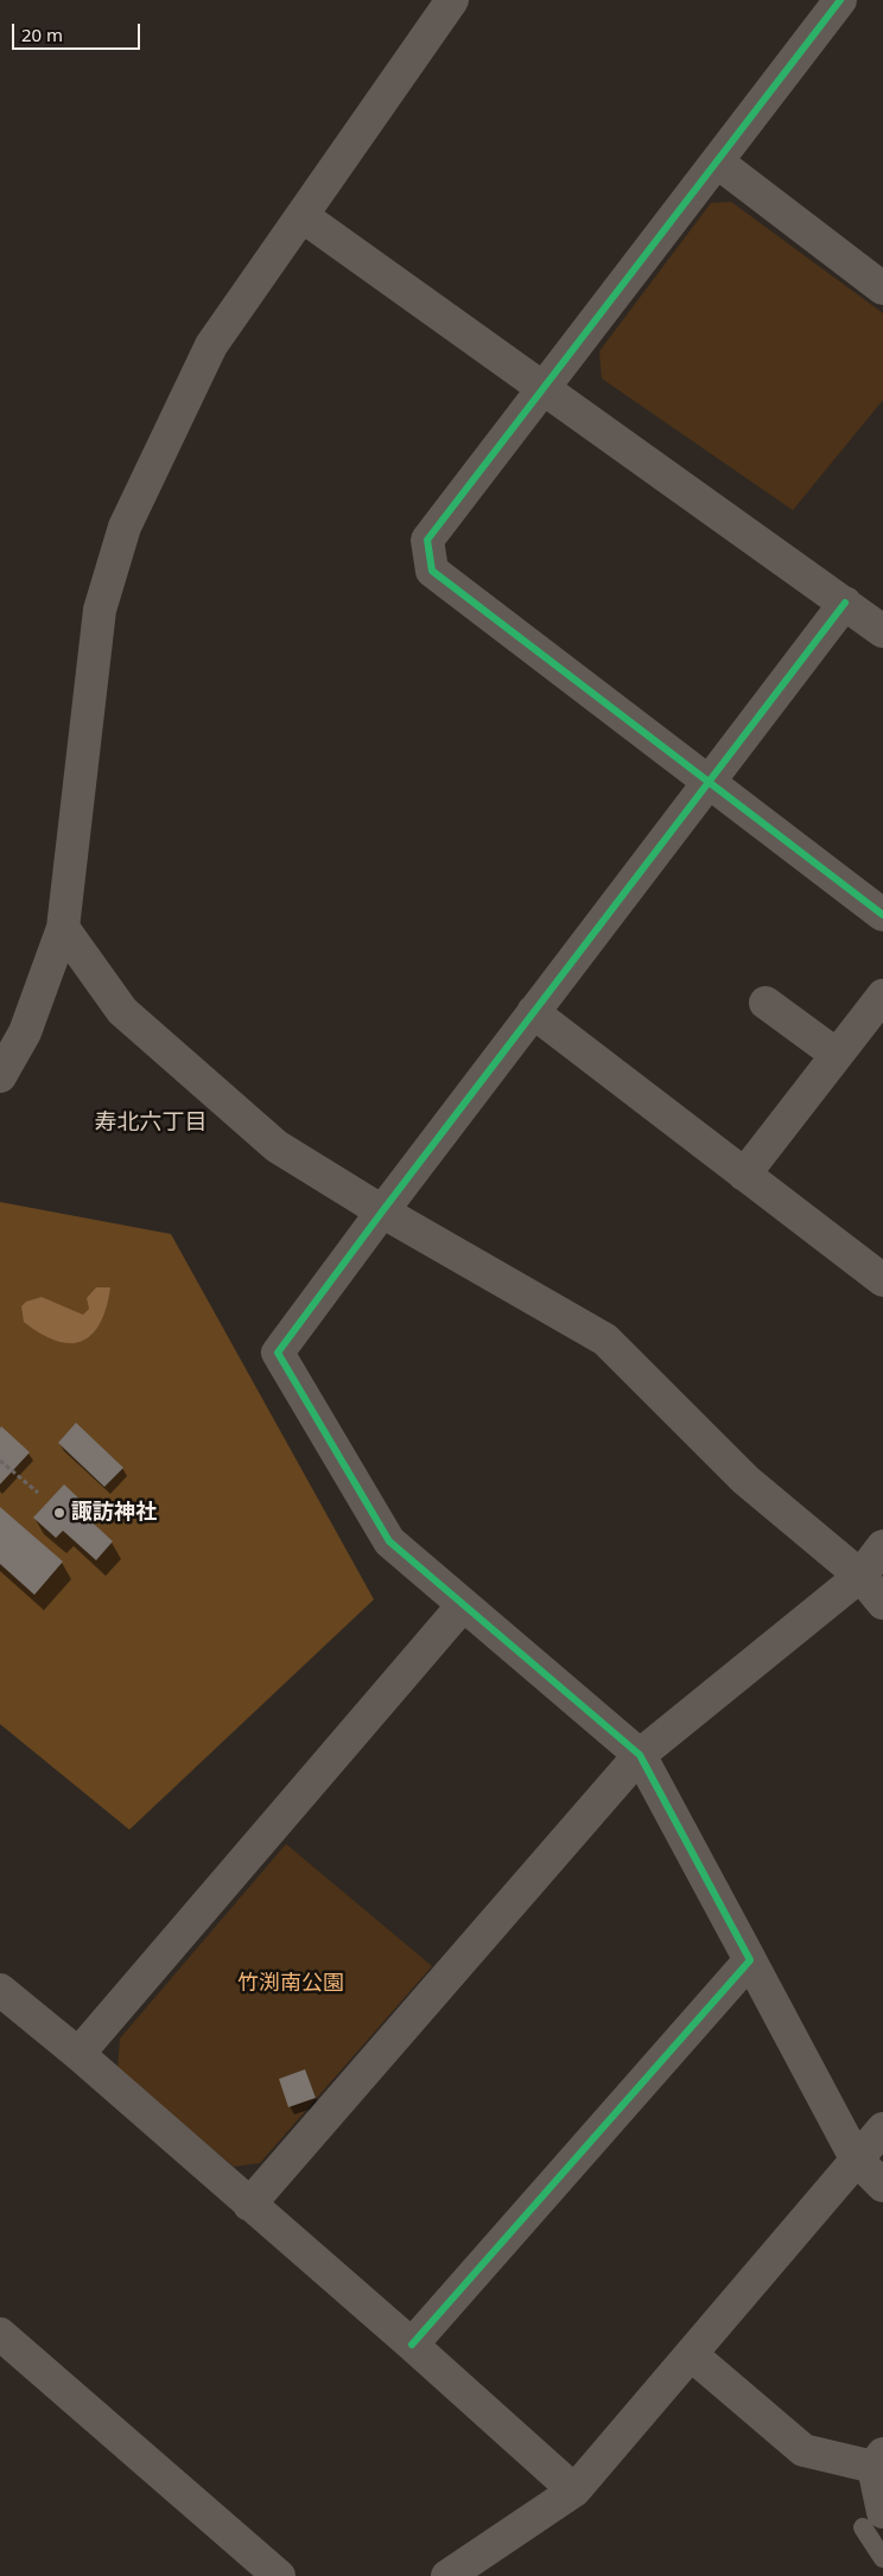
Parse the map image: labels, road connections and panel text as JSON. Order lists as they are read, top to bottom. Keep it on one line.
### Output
{"districts":["寿北六丁目"],"parks":["竹渕南公園"],"places":["諏訪神社"],"scale_bar":"20 m"}
